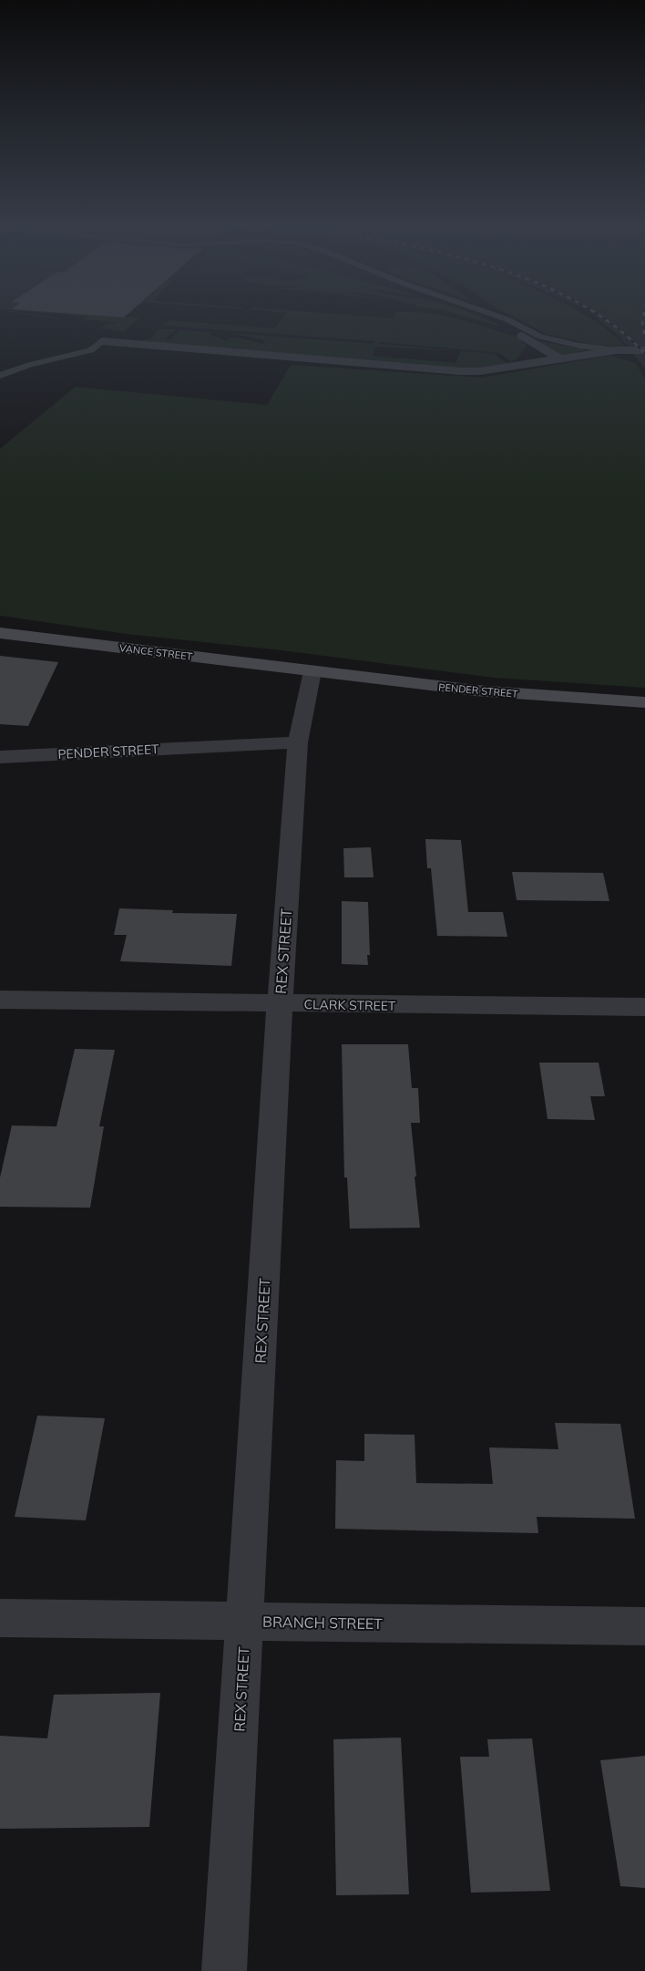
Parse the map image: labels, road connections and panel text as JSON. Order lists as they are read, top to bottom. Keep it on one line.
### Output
{"streets":{"street":["VANCE STREET","PENDER STREET","REX STREET","CLARK STREET","BRANCH STREET"]},"crossings":[["VANCE STREET","PENDER STREET"],["VANCE STREET","REX STREET"],["PENDER STREET","REX STREET"],["REX STREET","CLARK STREET"],["REX STREET","BRANCH STREET"]]}
